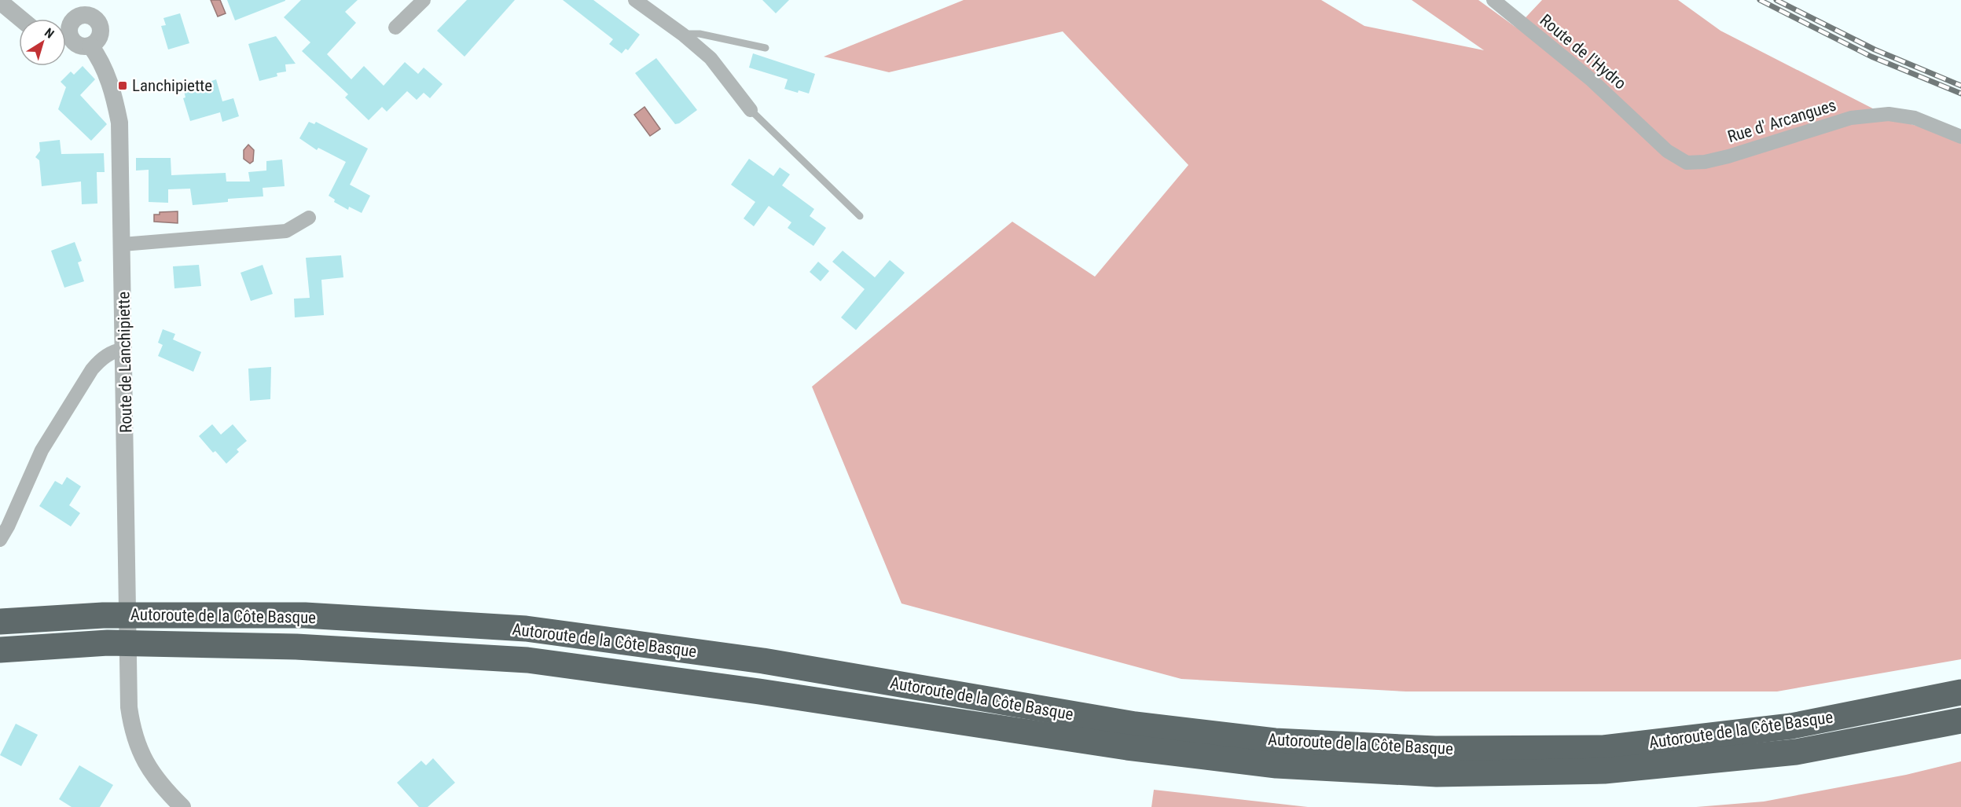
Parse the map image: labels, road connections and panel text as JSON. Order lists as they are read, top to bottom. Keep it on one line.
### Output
{"streets":{"highway":["Autoroute de la Côte Basque"],"street":["Route de l'Hydro","Rue d' Arcangues","Route de Lanchipiette"]},"crossings":[["Route de l'Hydro","Rue d' Arcangues"]],"places":{"transit":["Lanchipiette"]},"north":"top right"}
